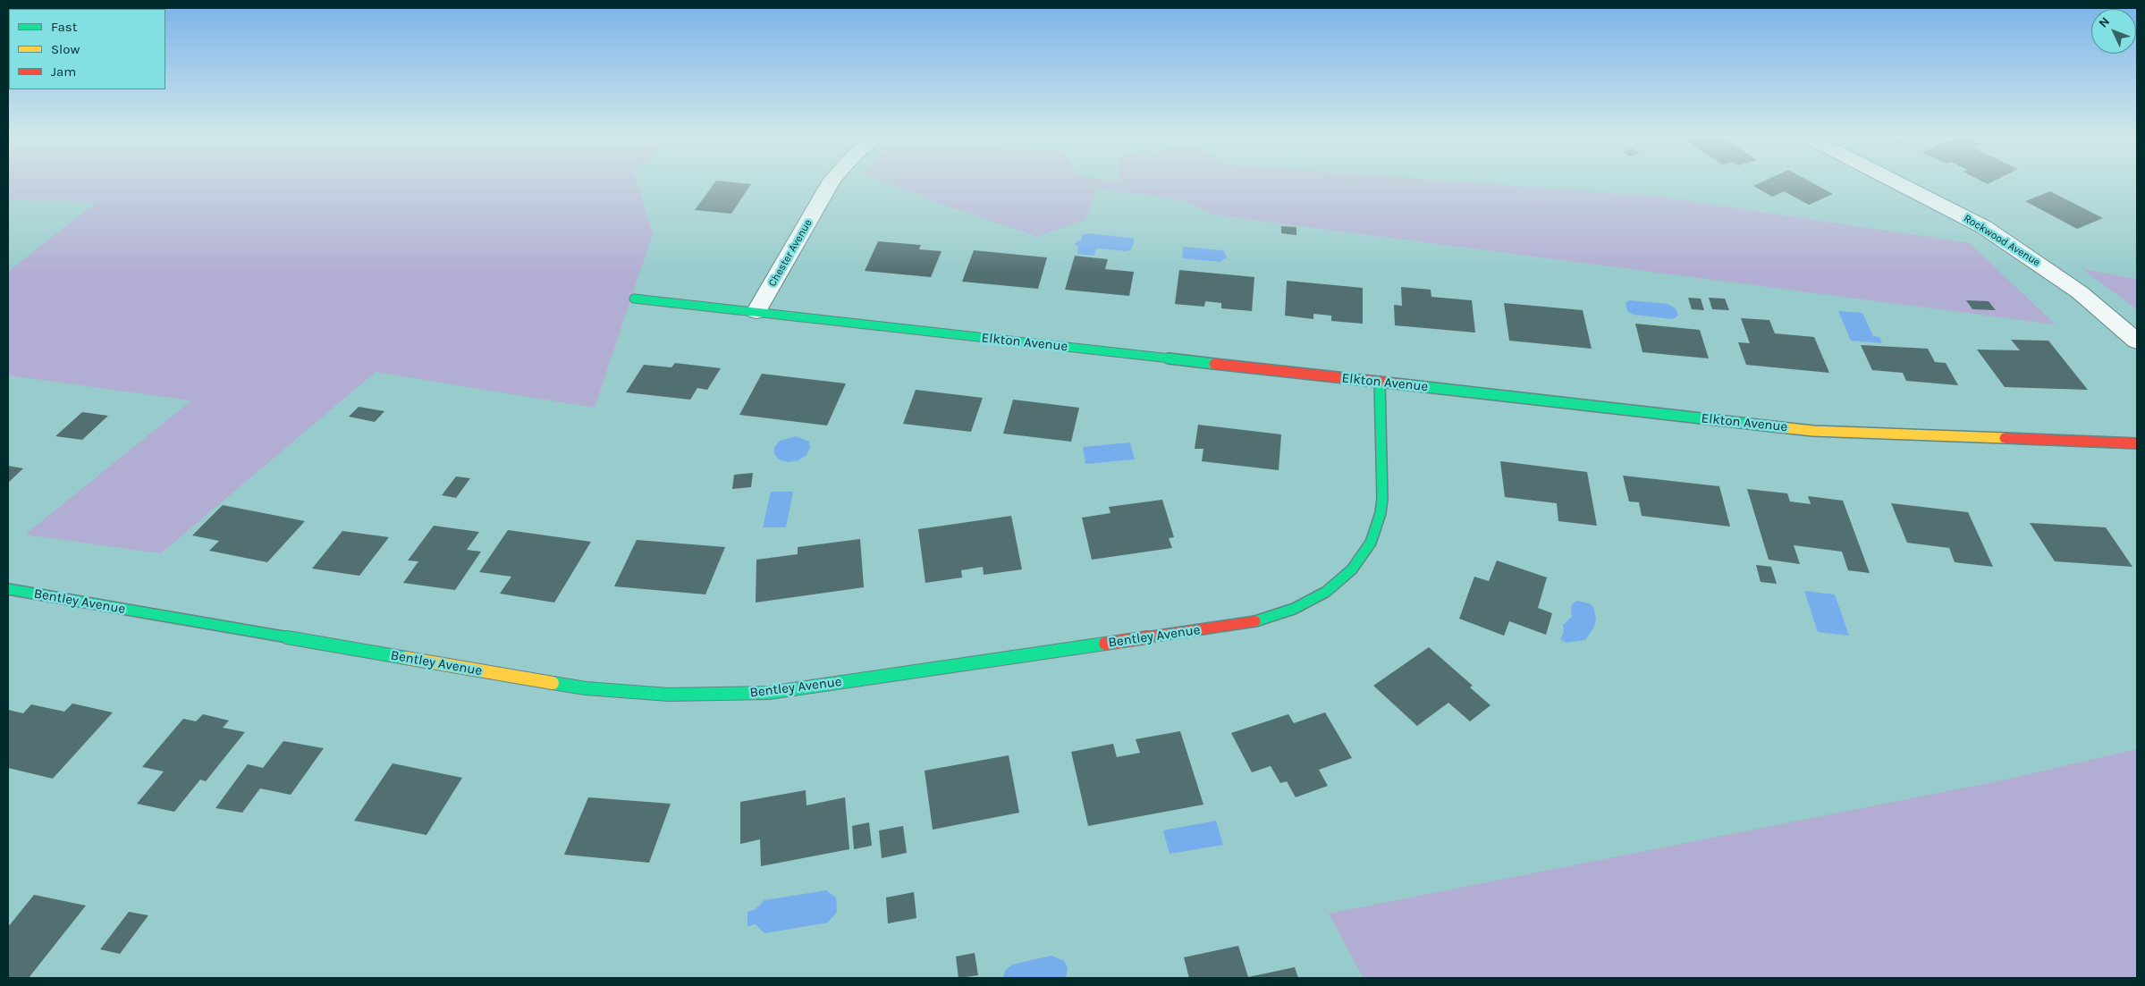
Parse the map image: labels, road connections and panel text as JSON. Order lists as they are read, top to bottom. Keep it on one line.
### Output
{"streets":{"street":["Rockwood Avenue","Chester Avenue","Elkton Avenue","Bentley Avenue"]},"crossings":[["Chester Avenue","Elkton Avenue"],["Elkton Avenue","Bentley Avenue"]],"legend":["Fast","Slow","Jam"],"north":"top left"}
